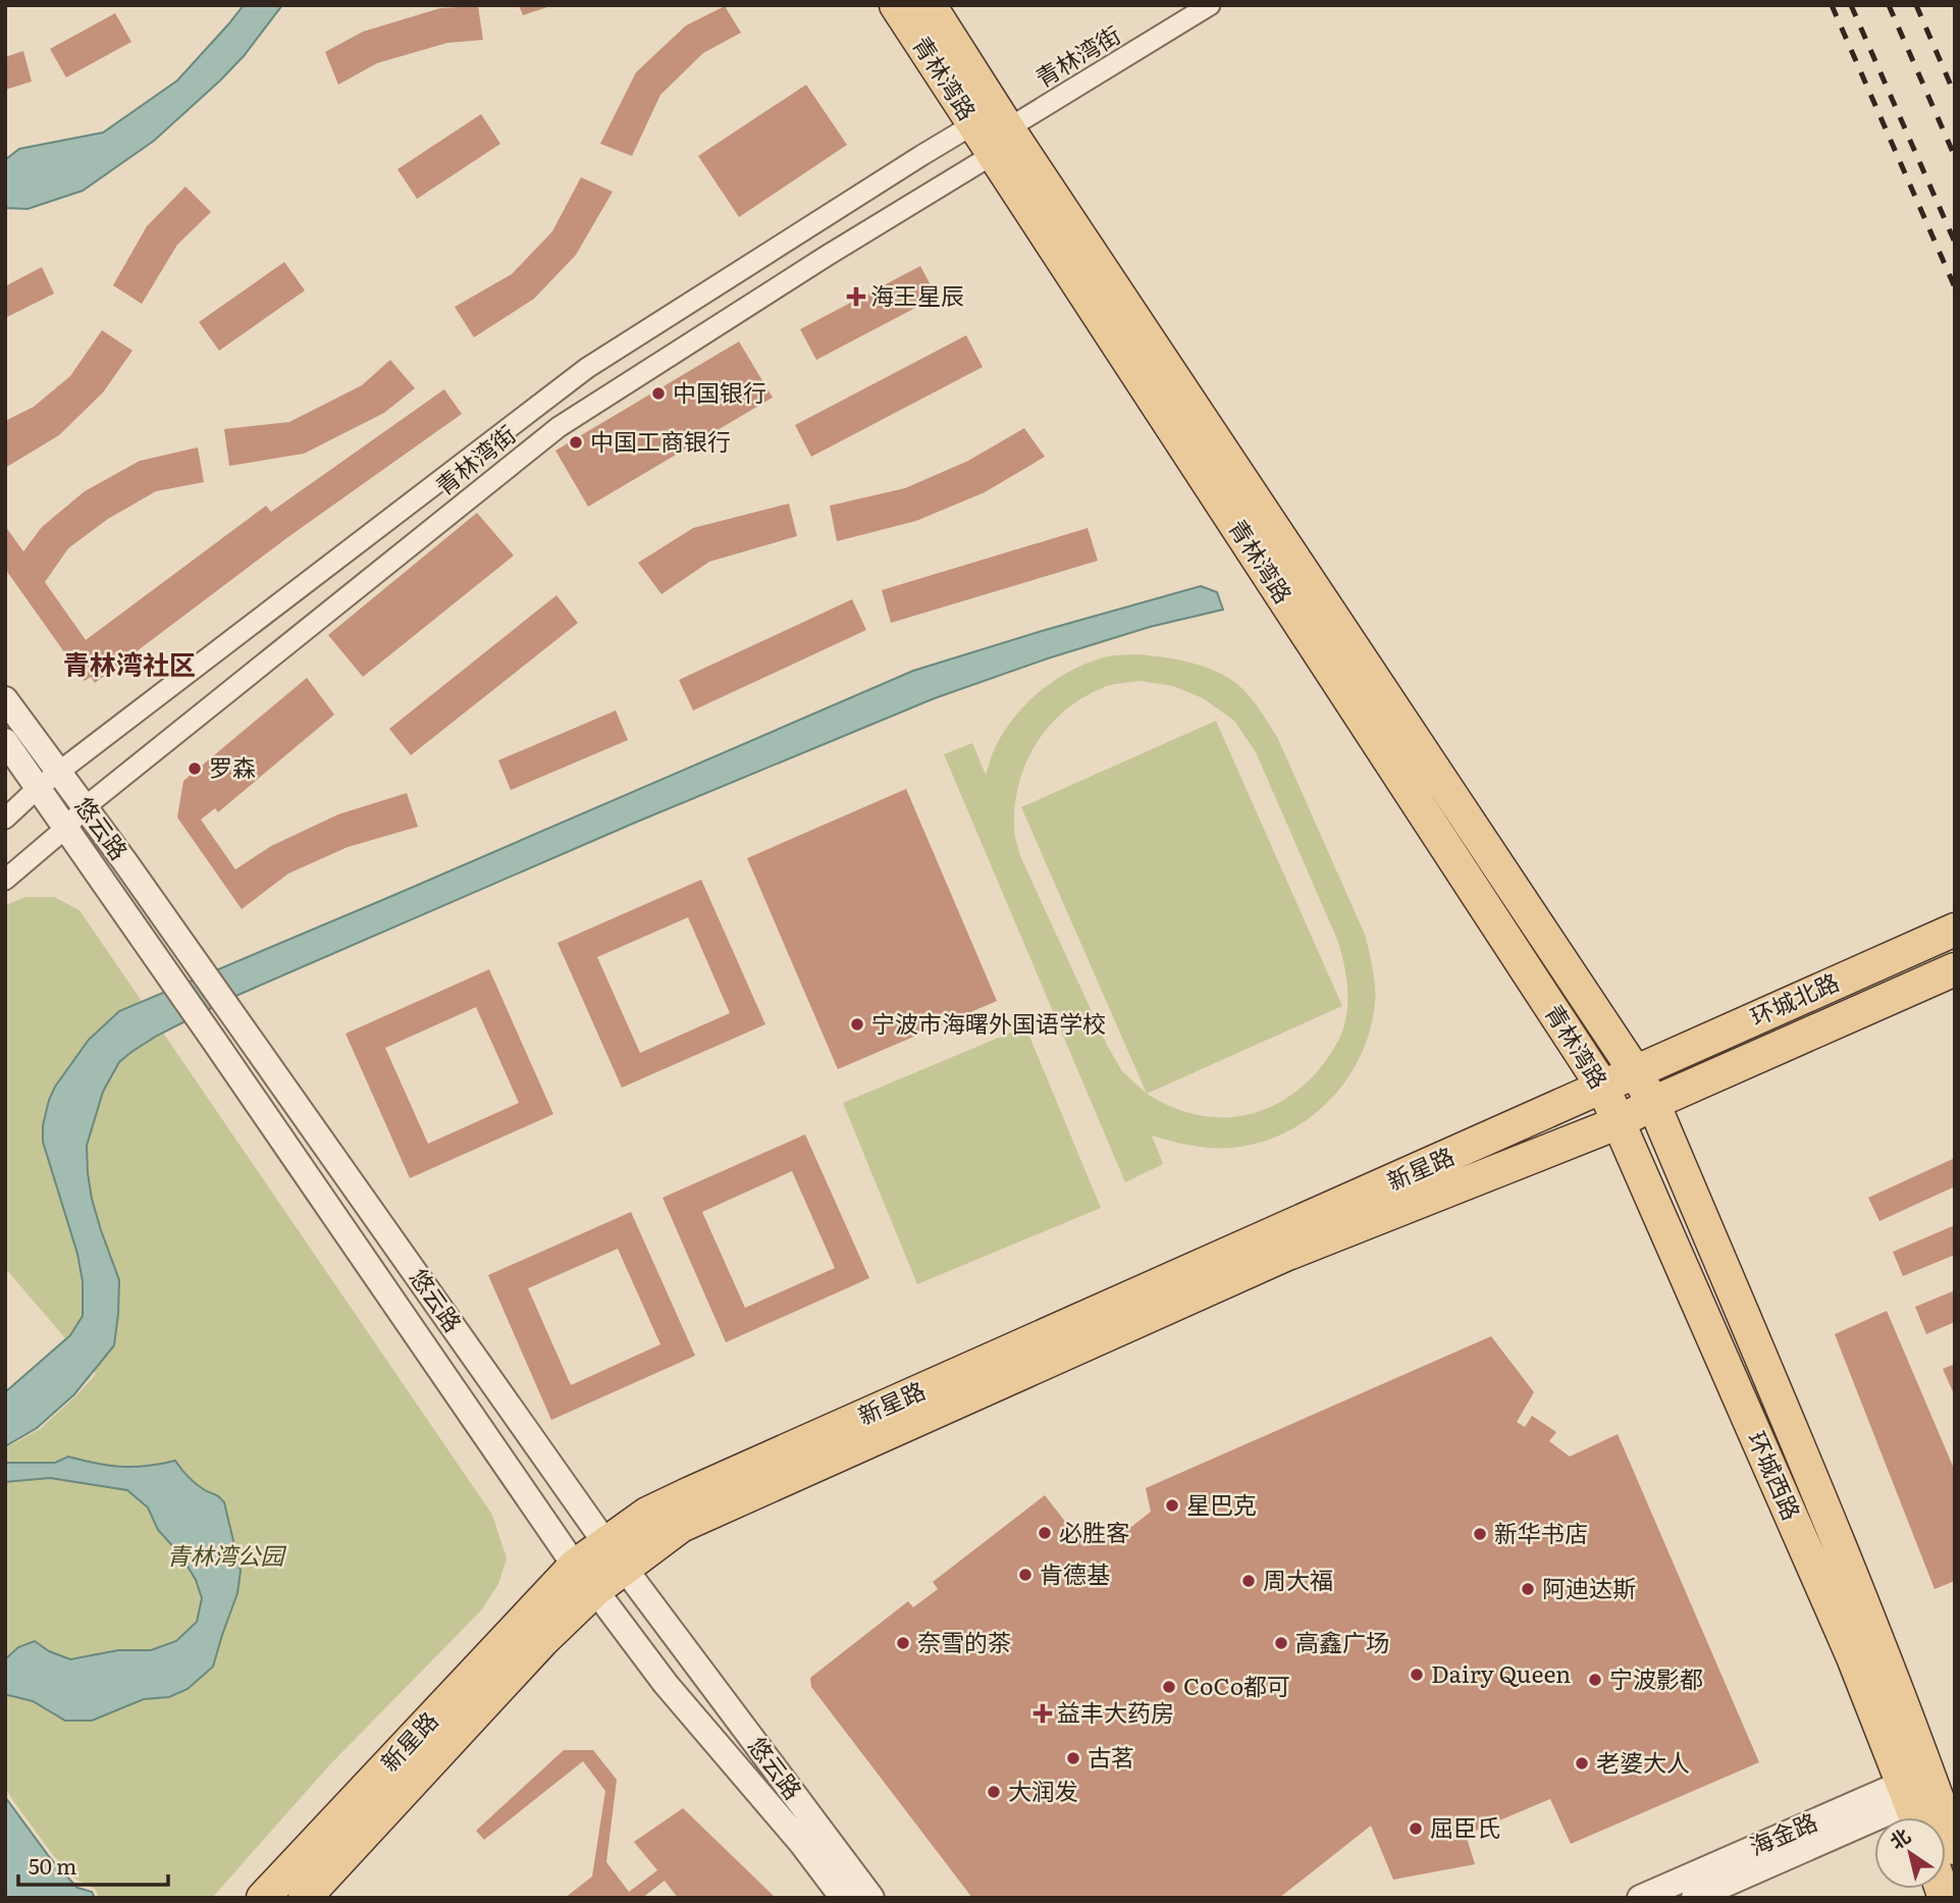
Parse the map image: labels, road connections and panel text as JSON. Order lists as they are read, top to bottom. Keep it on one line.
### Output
{"streets":{"main road":["青林湾路","环城北路","新星路","环城西路"],"street":["青林湾街","悠云路","海金路"]},"crossings":[["青林湾街","青林湾路"],["青林湾街","悠云路"],["青林湾路","环城北路"],["青林湾路","新星路"],["青林湾路","环城西路"],["青林湾路","海金路"],["悠云路","新星路"],["环城北路","新星路"],["新星路","环城西路"],["环城西路","海金路"]],"districts":["青林湾社区"],"parks":["青林湾公园"],"places":{"health":["海王星辰","益丰大药房"],"other":["中国银行","中国工商银行","罗森","宁波市海曙外国语学校","星巴克","必胜客","新华书店","肯德基","周大福","阿迪达斯","奈雪的茶","高鑫广场","Dairy Queen","宁波影都","CoCo都可","古茗","老婆大人","大润发","屈臣氏"]},"scale_bar":"50 m","north":"top left"}
